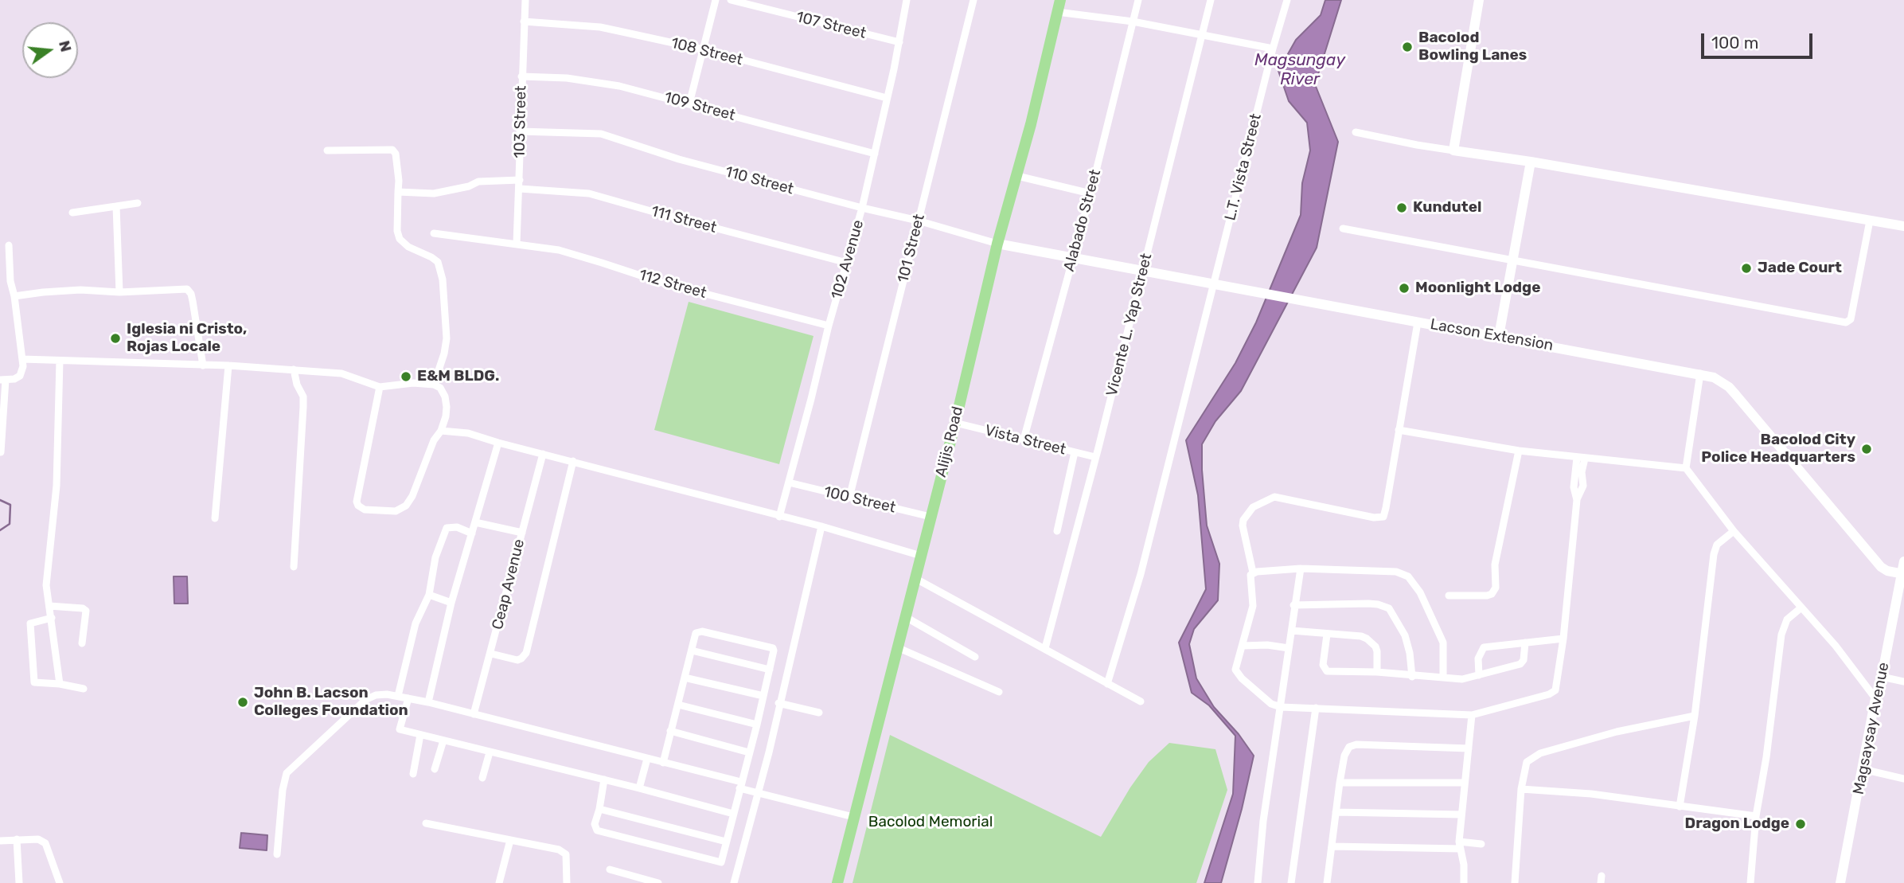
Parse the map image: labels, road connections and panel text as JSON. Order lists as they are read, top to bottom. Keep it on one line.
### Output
{"streets":{"main road":["Alijis Road"],"street":["107 Street","108 Street","109 Street","103 Street","L.T. Vista Street","110 Street","111 Street","Alabado Street","101 Street","102 Avenue","112 Street","Vicente L. Yap Street","Lacson Extension","Vista Street","100 Street","Ceap Avenue","Magsaysay Avenue"]},"crossings":[["107 Street","102 Avenue"],["108 Street","103 Street"],["108 Street","102 Avenue"],["109 Street","103 Street"],["109 Street","102 Avenue"],["103 Street","110 Street"],["103 Street","111 Street"],["103 Street","112 Street"],["L.T. Vista Street","Lacson Extension"],["110 Street","101 Street"],["110 Street","102 Avenue"],["110 Street","Lacson Extension"],["110 Street","Alijis Road"],["111 Street","102 Avenue"],["Alabado Street","Lacson Extension"],["Alabado Street","Vista Street"],["101 Street","100 Street"],["102 Avenue","112 Street"],["102 Avenue","100 Street"],["Vicente L. Yap Street","Lacson Extension"],["Vicente L. Yap Street","Vista Street"],["Lacson Extension","Alijis Road"],["Lacson Extension","Magsaysay Avenue"],["Vista Street","Alijis Road"],["Alijis Road","100 Street"]],"water":["Magsungay River"],"parks":["Bacolod Memorial"],"places":["Bacolod Bowling Lanes","Kundutel","Jade Court","Moonlight Lodge","Iglesia ni Cristo, Rojas Locale","E&M BLDG.","Bacolod City Police Headquarters","John B. Lacson Colleges Foundation","Dragon Lodge"],"scale_bar":"100 m","north":"right"}
